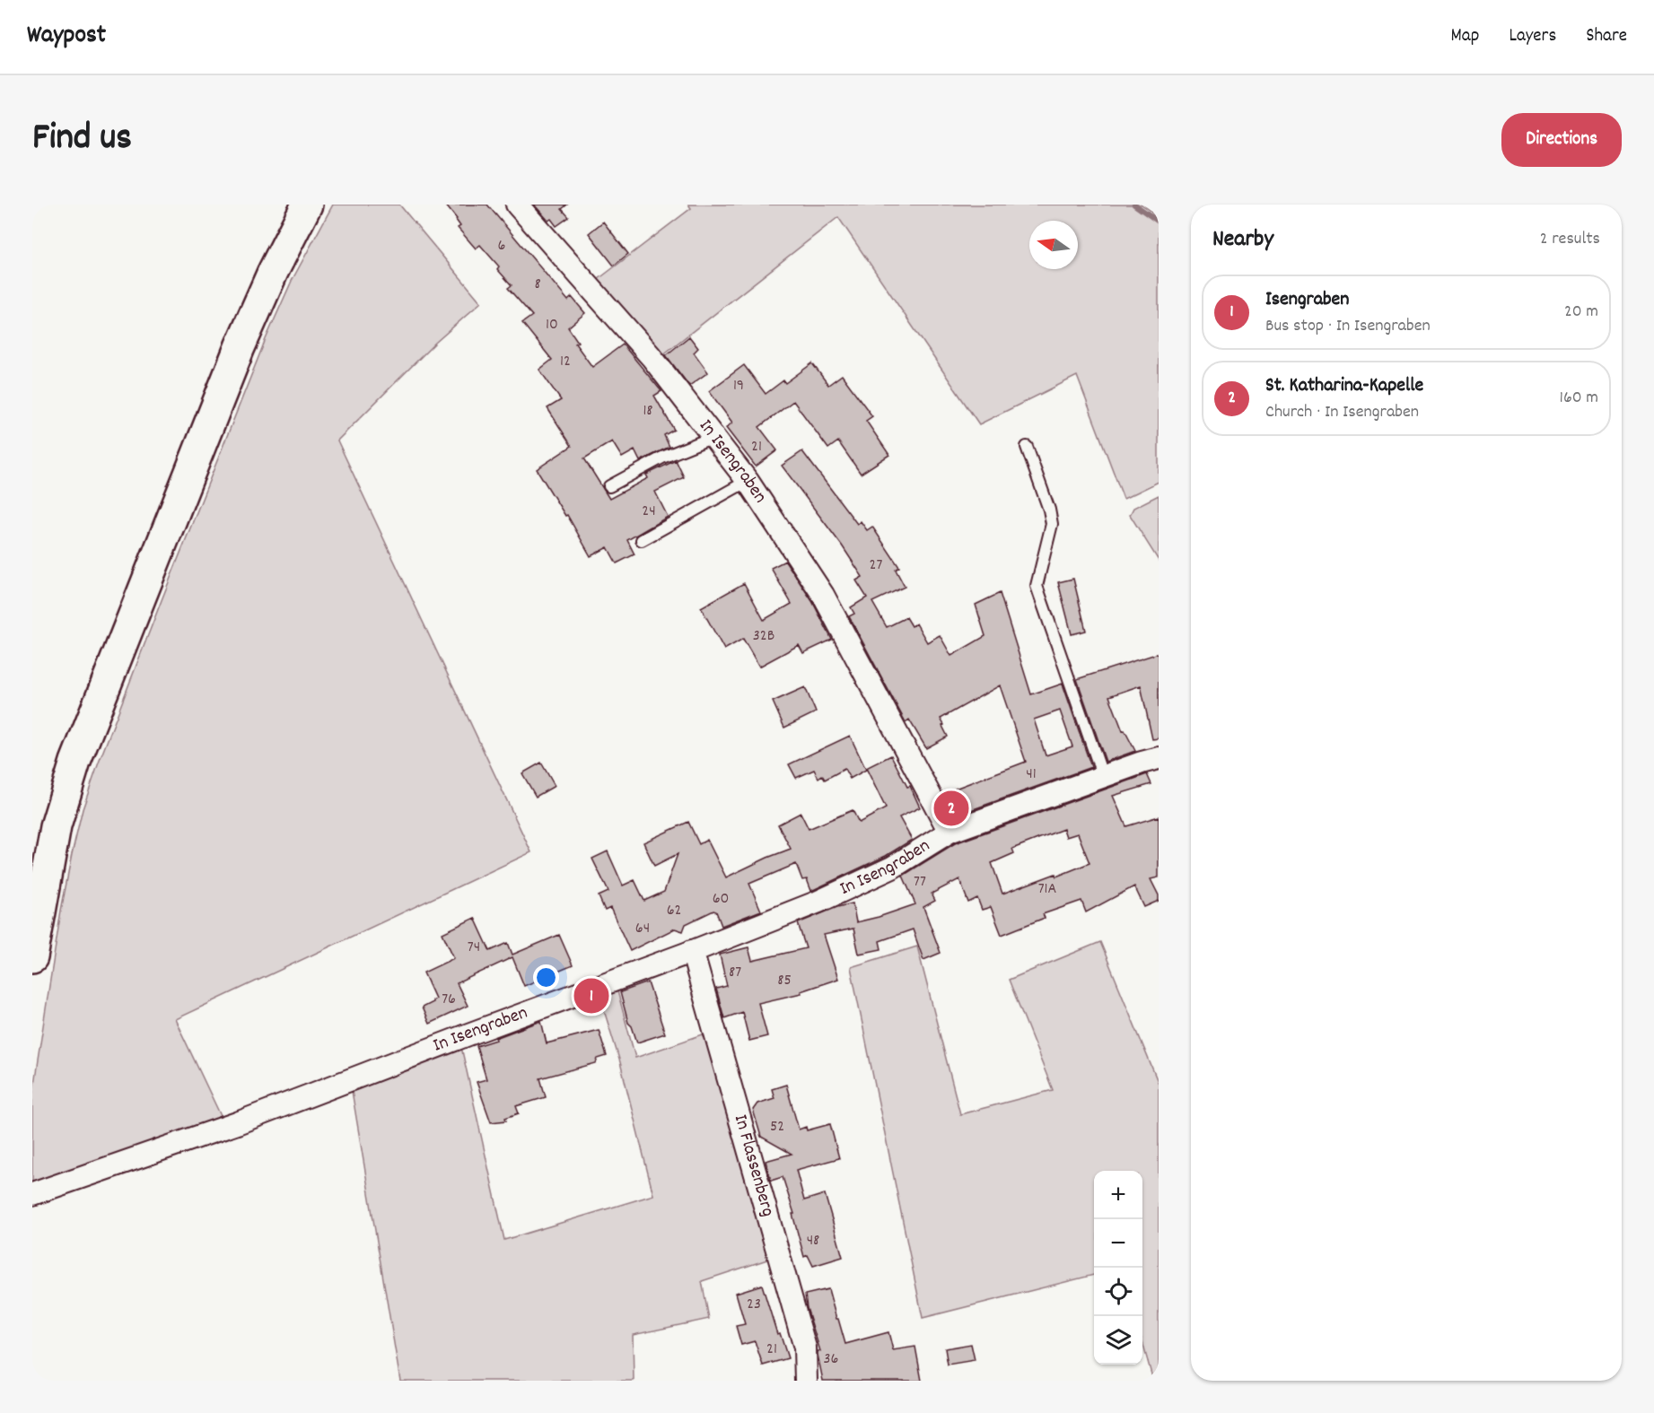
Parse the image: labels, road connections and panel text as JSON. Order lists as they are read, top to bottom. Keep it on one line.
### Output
{"streets":{"street":["In Isengraben","In Flassenberg"]},"crossings":[["In Isengraben","In Flassenberg"]],"house_numbers":["6","8","10","12","19","18","21","24","27","32B","41","77","71A","60","62","64","74","87","85","76","52","48","23","21","36"],"north":"left","page":{"header":"Waypost","nav":["Map","Layers","Share"],"title":"Find us","buttons":"Directions","heading":["Nearby","2 results"],"list":[{"mark":"1","name":"Isengraben","note":"Bus stop · In Isengraben","value":"20 m"},{"mark":"2","name":"St. Katharina-Kapelle","note":"Church · In Isengraben","value":"160 m"}],"pins":["2","1"],"map_buttons":["+","−"]}}
